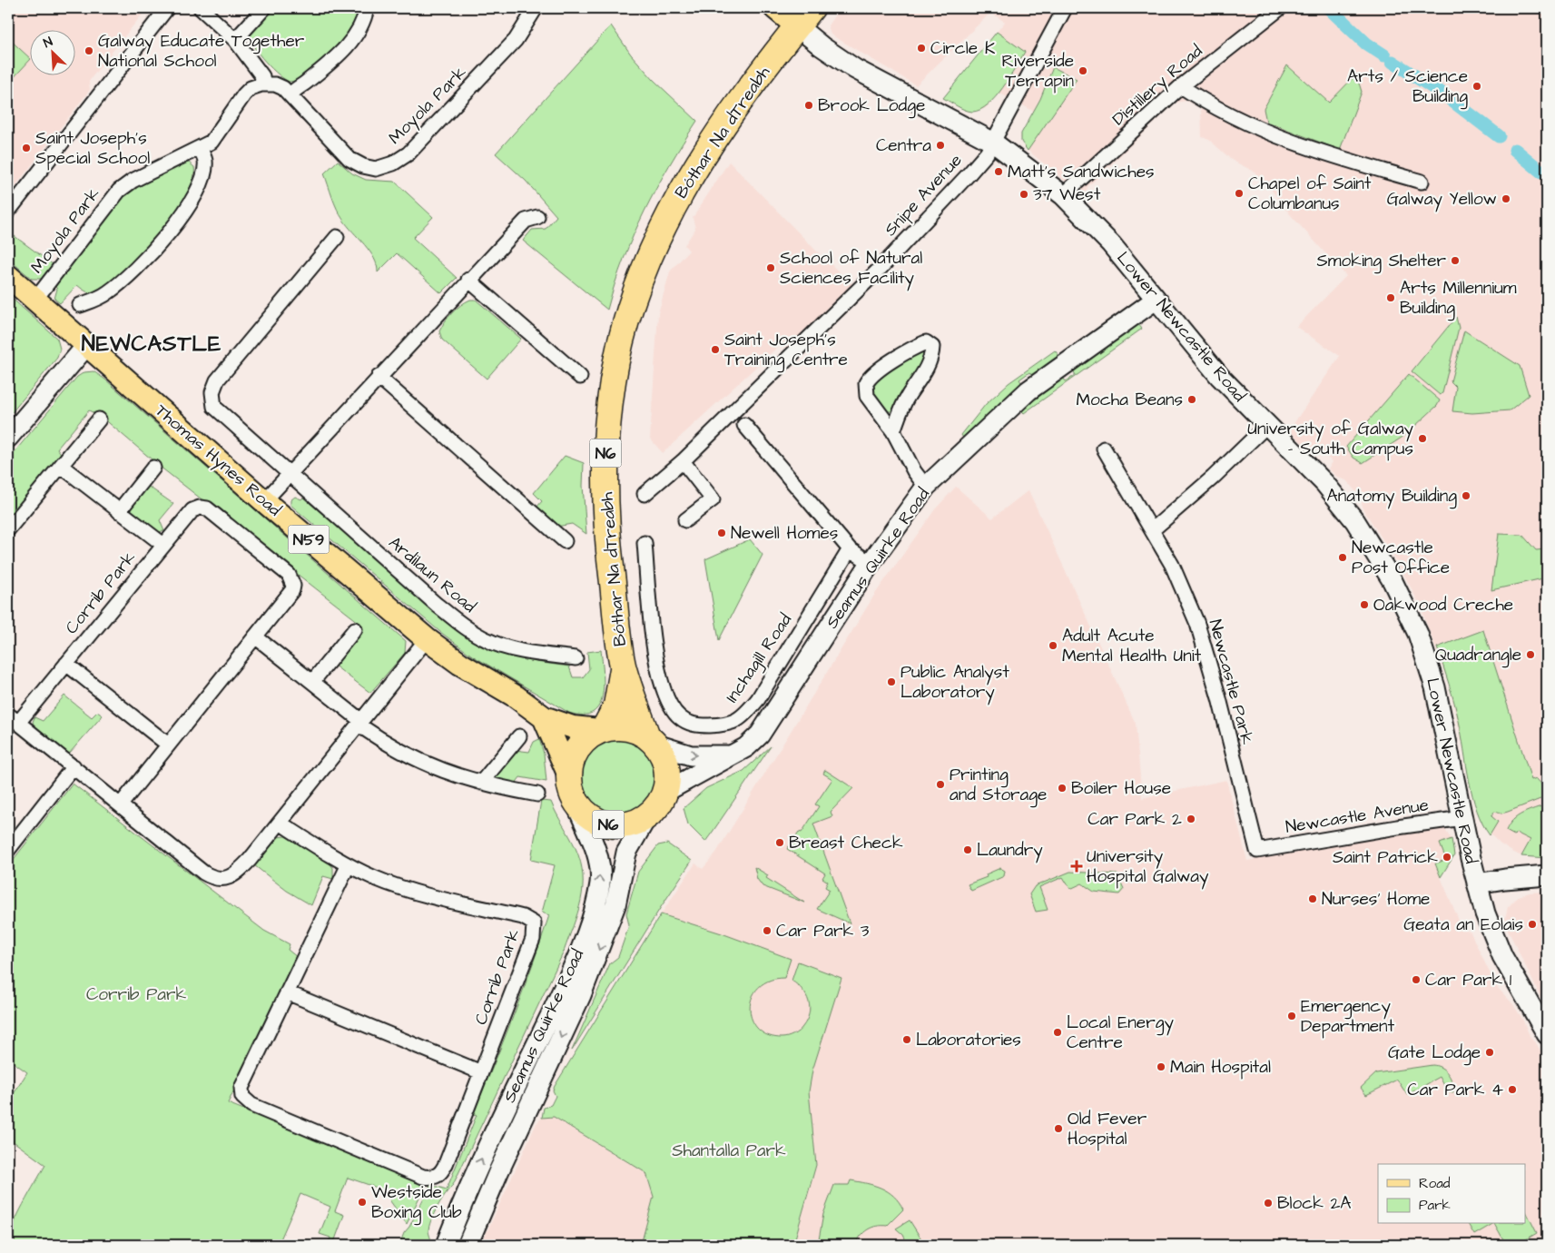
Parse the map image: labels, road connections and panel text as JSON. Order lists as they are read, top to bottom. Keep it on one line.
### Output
{"streets":{"highway":["Bóthar Na dTreabh","N6"],"main road":["Lower Newcastle Road","Thomas Hynes Road","N59","Seamus Quirke Road"],"street":["Distillery Road","Moyola Park","Snipe Avenue","Ardilaun Road","Corrib Park","Inchagill Road","Newcastle Park","Newcastle Avenue"]},"crossings":[["Distillery Road","Lower Newcastle Road"],["Moyola Park","Thomas Hynes Road"],["Bóthar Na dTreabh","Lower Newcastle Road"],["Bóthar Na dTreabh","N6"],["Bóthar Na dTreabh","Thomas Hynes Road"],["Bóthar Na dTreabh","Seamus Quirke Road"],["Snipe Avenue","Lower Newcastle Road"],["Lower Newcastle Road","Seamus Quirke Road"],["Lower Newcastle Road","Newcastle Avenue"],["N6","Thomas Hynes Road"],["N6","Seamus Quirke Road"],["Thomas Hynes Road","Seamus Quirke Road"],["Thomas Hynes Road","Corrib Park"],["Newcastle Park","Newcastle Avenue"]],"districts":["NEWCASTLE"],"parks":["Corrib Park","Shantalla Park"],"places":{"other":["Circle K","Galway Educate Together National School","Riverside Terrapin","Arts / Science Building","Brook Lodge","Centra","Saint Joseph's Special School","Matt's Sandwiches","Chapel of Saint Columbanus","37 West","Galway Yellow","Smoking Shelter","School of Natural Sciences Facility","Arts Millennium Building","Saint Joseph's Training Centre","Mocha Beans","University of Galway - South Campus","Anatomy Building","Newell Homes","Newcastle Post Office","Oakwood Creche","Adult Acute Mental Health Unit","Quadrangle","Public Analyst Laboratory","Printing and Storage","Boiler House","Car Park 2","Breast Check","Laundry","Saint Patrick","Nurses' Home","Geata an Eolais","Car Park 3","Car Park 1","Emergency Department","Local Energy Centre","Laboratories","Gate Lodge","Main Hospital","Car Park 4","Old Fever Hospital","Westside Boxing Club","Block 2A"],"health":["University Hospital Galway"]},"legend":["Road","Park"],"north":"top left"}
